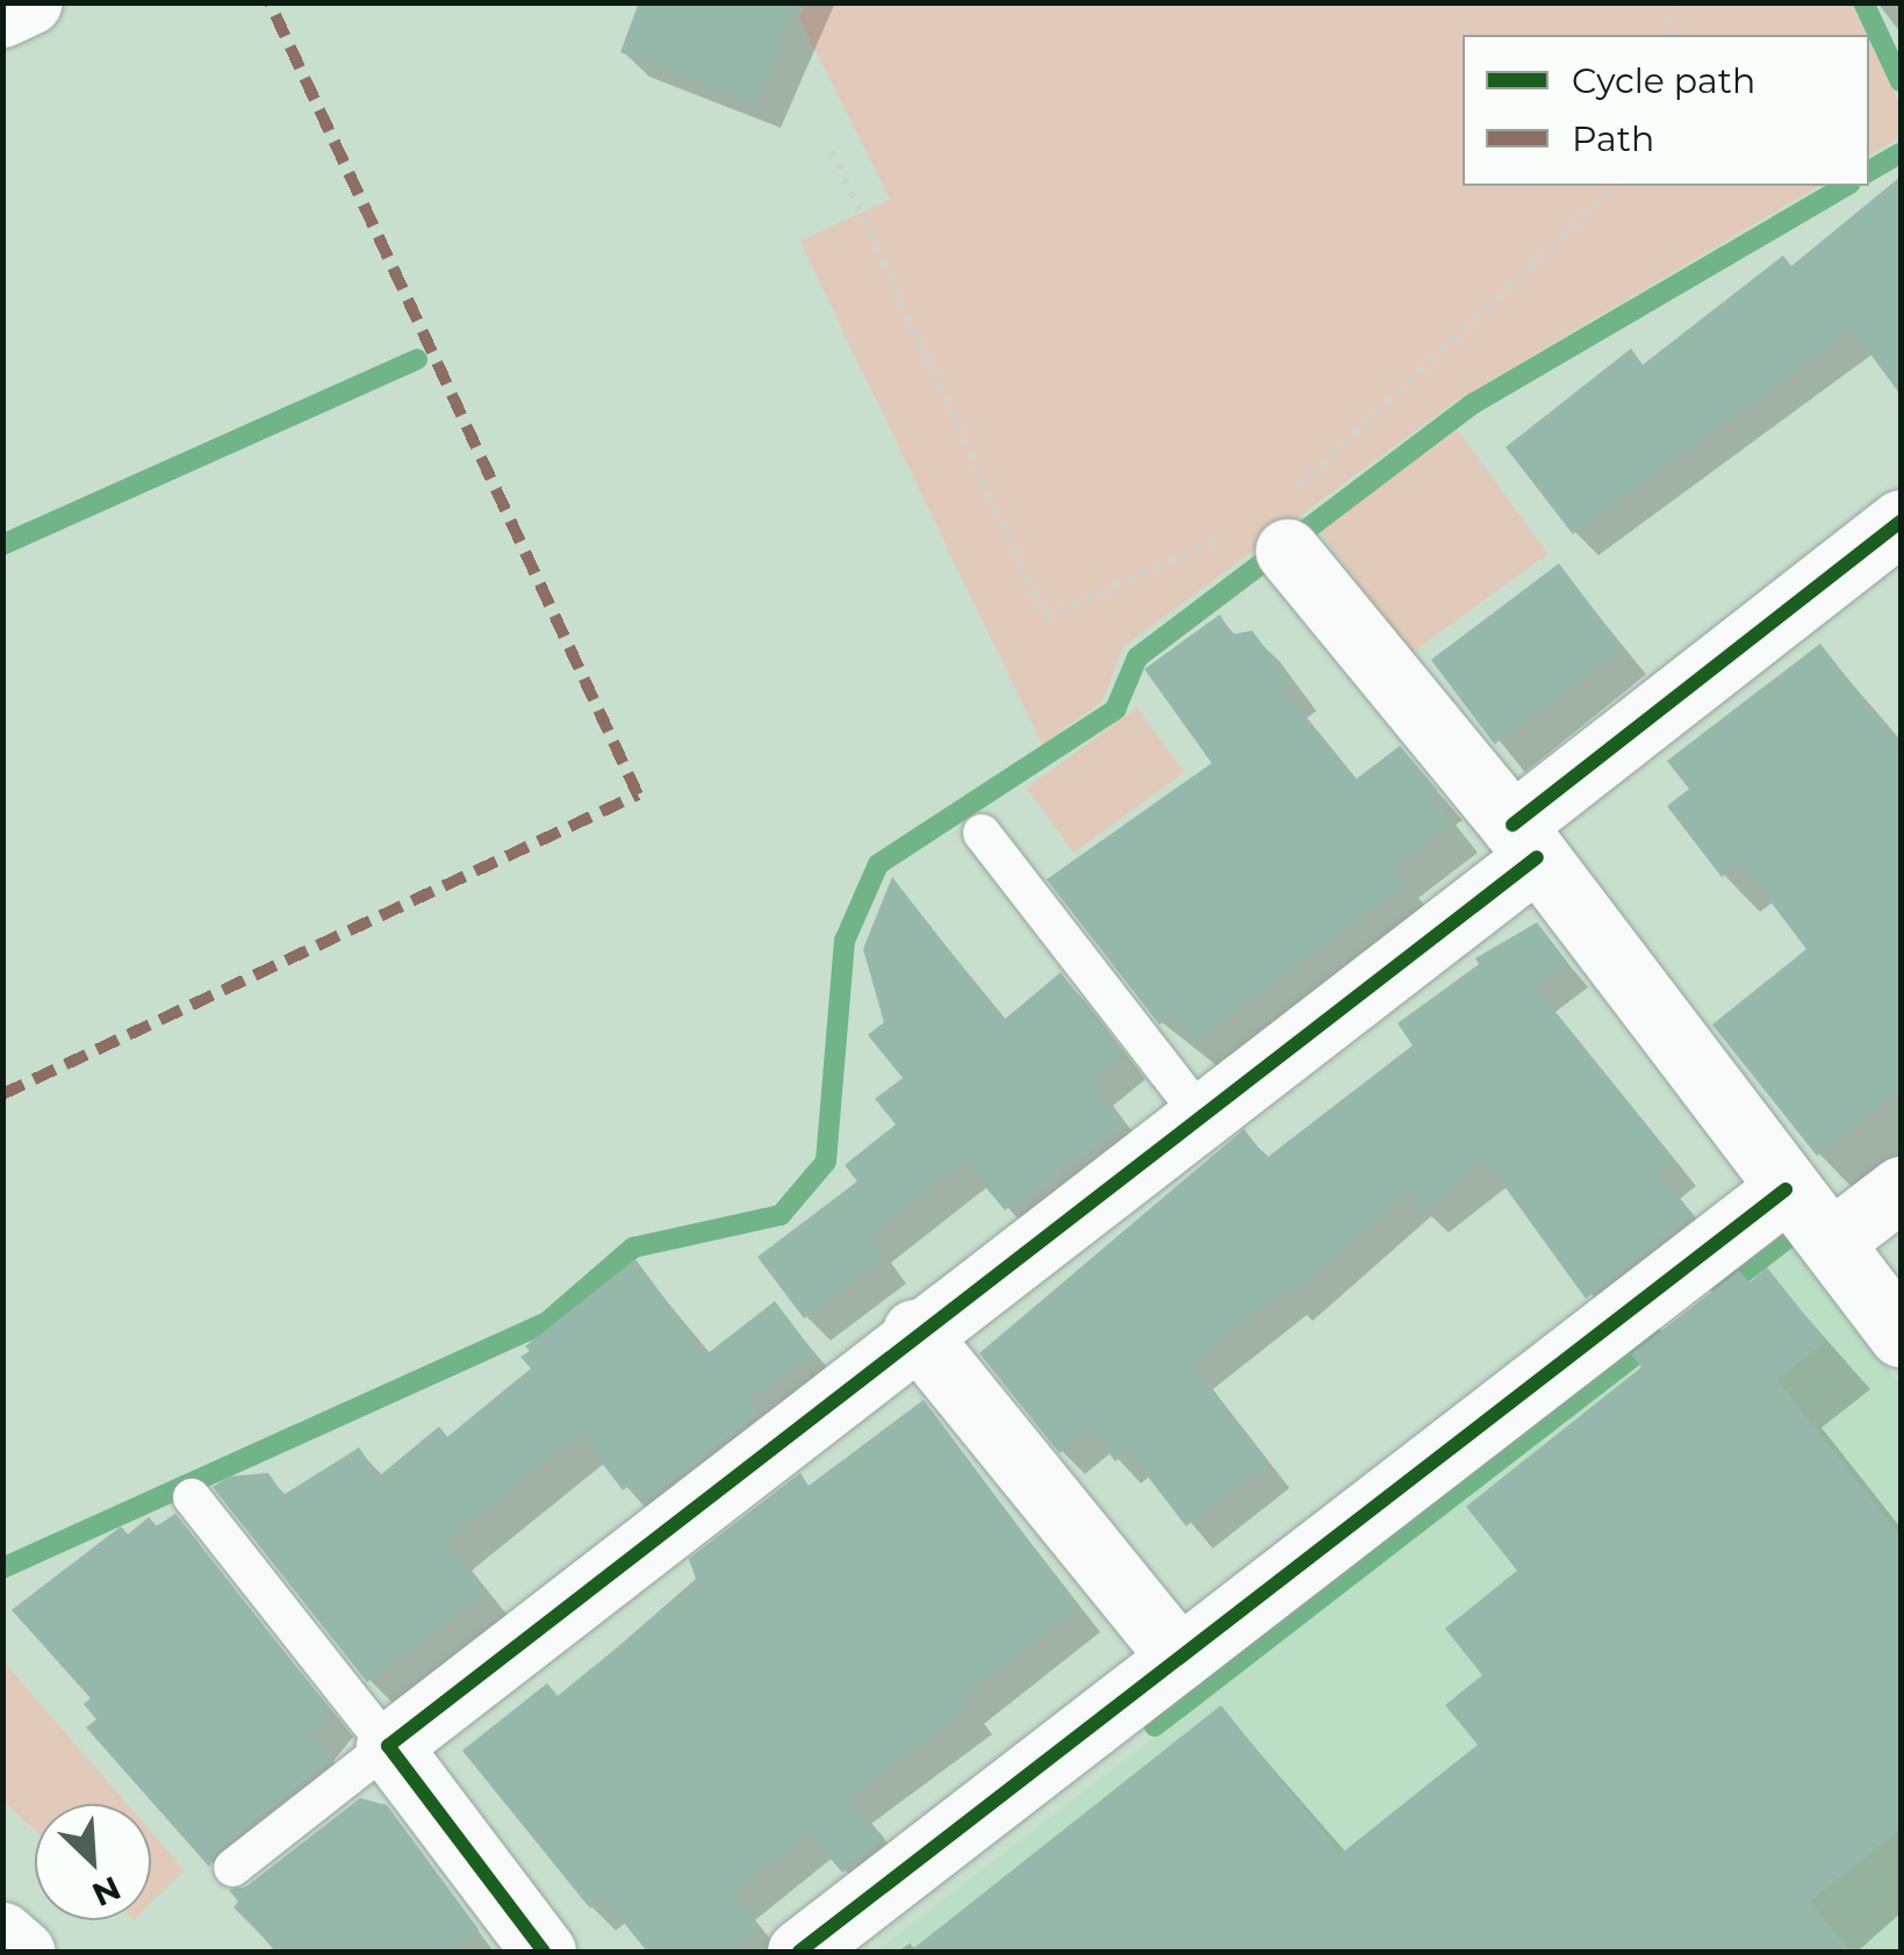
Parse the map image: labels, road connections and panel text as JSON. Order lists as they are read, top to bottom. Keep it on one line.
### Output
{"legend":["Cycle path","Path"],"north":"bottom right"}
